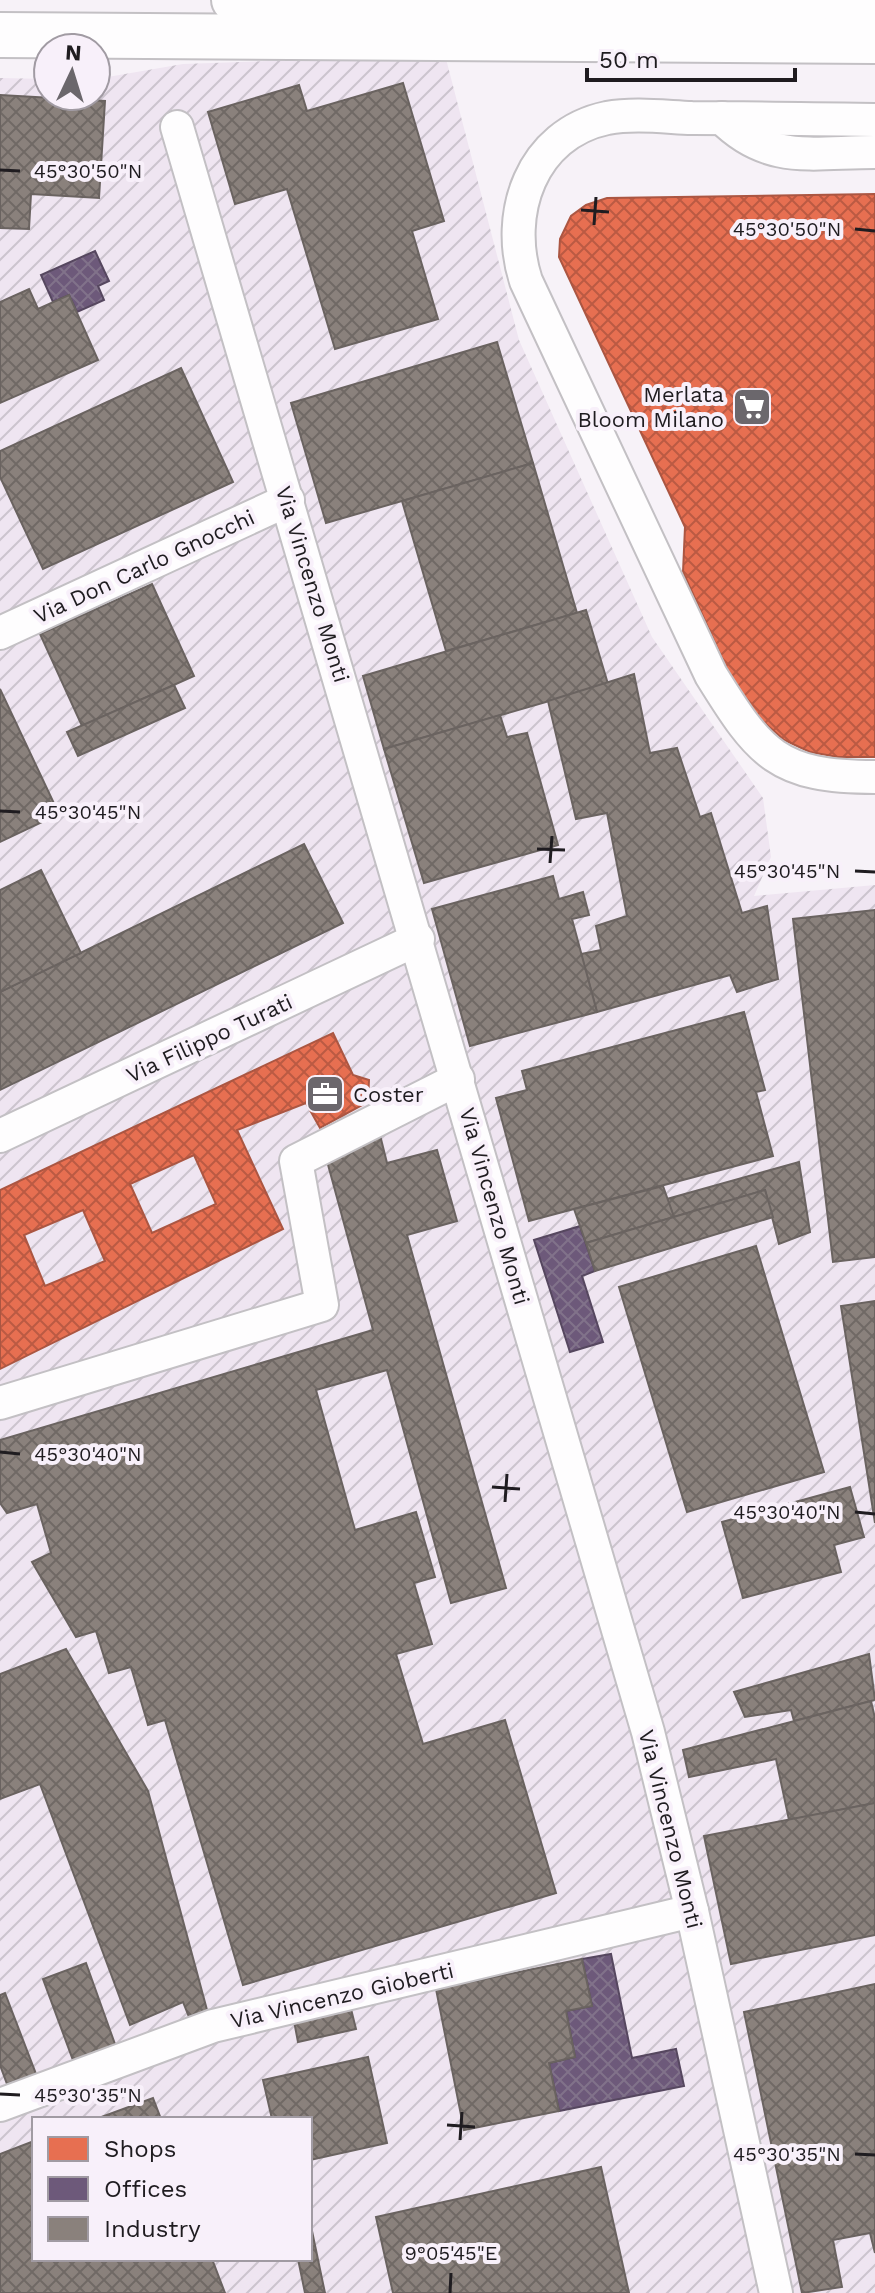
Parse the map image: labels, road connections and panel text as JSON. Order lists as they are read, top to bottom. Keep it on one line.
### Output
{"streets":{"street":["Via Don Carlo Gnocchi","Via Vincenzo Monti","Via Filippo Turati","Via Vincenzo Gioberti"]},"crossings":[["Via Don Carlo Gnocchi","Via Vincenzo Monti"],["Via Vincenzo Monti","Via Filippo Turati"],["Via Vincenzo Monti","Via Vincenzo Gioberti"]],"places":{"supermarket":["Merlata Bloom Milano"],"office":["Coster"]},"legend":["Shops","Offices","Industry"],"scale_bar":"50 m","north":"top","coordinates":["45°30'50\"N","45°30'45\"N","45°30'40\"N","45°30'35\"N","9°05'45\"E"]}
